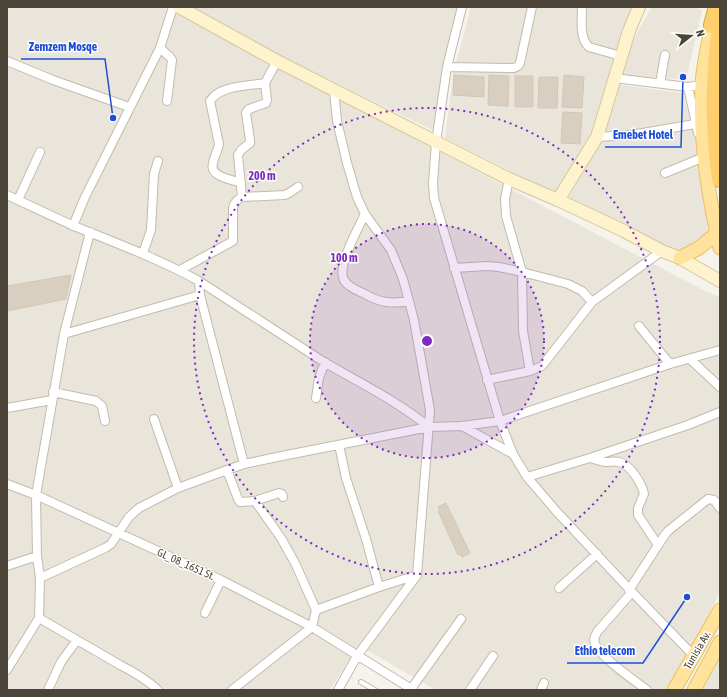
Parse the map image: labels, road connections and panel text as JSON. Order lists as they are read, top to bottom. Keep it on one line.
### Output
{"streets":{"main road":["Tunisia Av."],"street":["GL_08_1651 St."]},"places":["Emebet Hotel","Zemzem Mosqe","Ethio telecom"],"north":"right","rings":["200 m","100 m"]}
